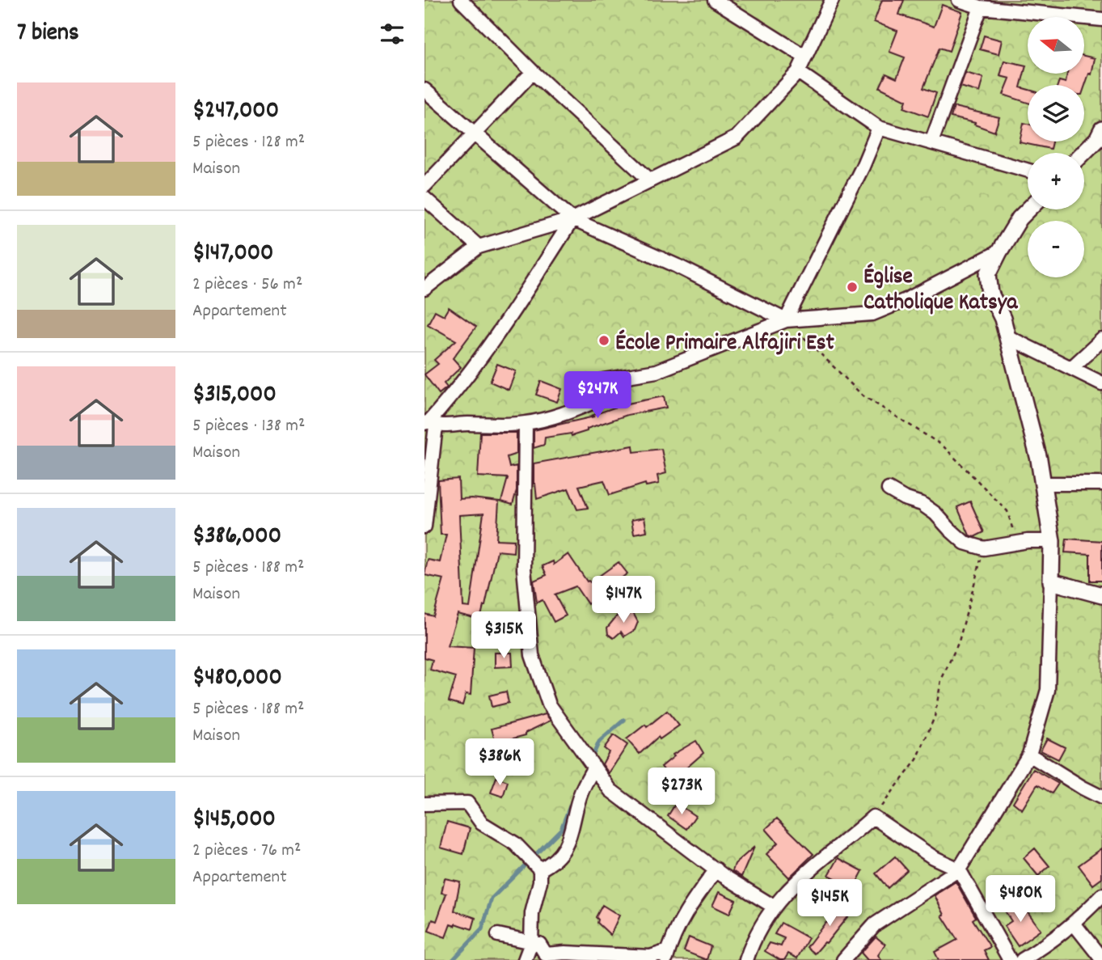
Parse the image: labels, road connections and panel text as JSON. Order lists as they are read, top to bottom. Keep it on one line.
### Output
{"places":["Église Catholique Katsya","École Primaire Alfajiri Est"],"north":"left","page":{"heading":"7 biens","map_buttons":["+","−"],"list":[{"name":"$247,000","note":"5 pièces · 128 m² · Maison"},{"name":"$147,000","note":"2 pièces · 56 m² · Appartement"},{"name":"$315,000","note":"5 pièces · 138 m² · Maison"},{"name":"$386,000","note":"5 pièces · 188 m² · Maison"},{"name":"$480,000","note":"5 pièces · 188 m² · Maison"},{"name":"$145,000","note":"2 pièces · 76 m² · Appartement"}],"price":["$247K","$147K","$315K","$386K","$273K","$480K","$145K"]}}
